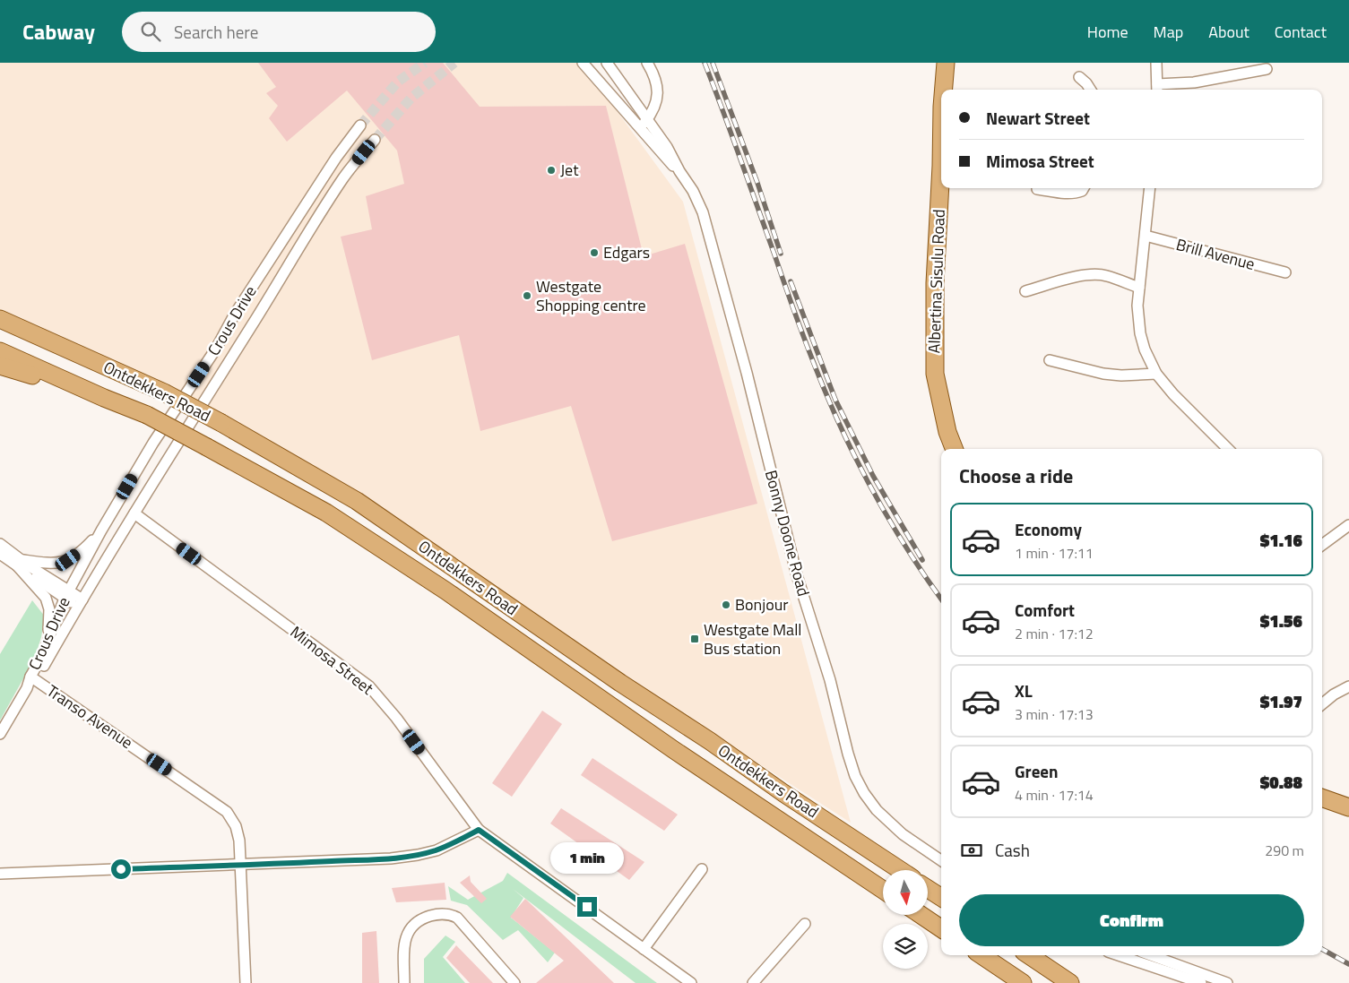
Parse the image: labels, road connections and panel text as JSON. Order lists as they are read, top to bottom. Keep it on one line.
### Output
{"streets":{"main road":["Albertina Sisulu Road","Ontdekkers Road"],"street":["Brill Avenue","Crous Drive","Bonny Doone Road","Mimosa Street","Transo Avenue"]},"crossings":[["Crous Drive","Mimosa Street"],["Crous Drive","Transo Avenue"]],"places":{"other":["Jet","Edgars","Westgate Shopping centre","Bonjour"],"transit":["Westgate Mall Bus station"]},"north":"bottom","page":{"header":"Cabway","search":"Search here","nav":["Home","Map","About","Contact"],"banner":["Newart Street","Mimosa Street"],"heading":"Choose a ride","list":[{"name":"Economy","note":"1 min · 17:11","value":"$1.16"},{"name":"Comfort","note":"2 min · 17:12","value":"$1.56"},{"name":"XL","note":"3 min · 17:13","value":"$1.97"},{"name":"Green","note":"4 min · 17:14","value":"$0.88"}],"pay":["Cash","290 m"],"bubble":"1 min","buttons":"Confirm"}}
